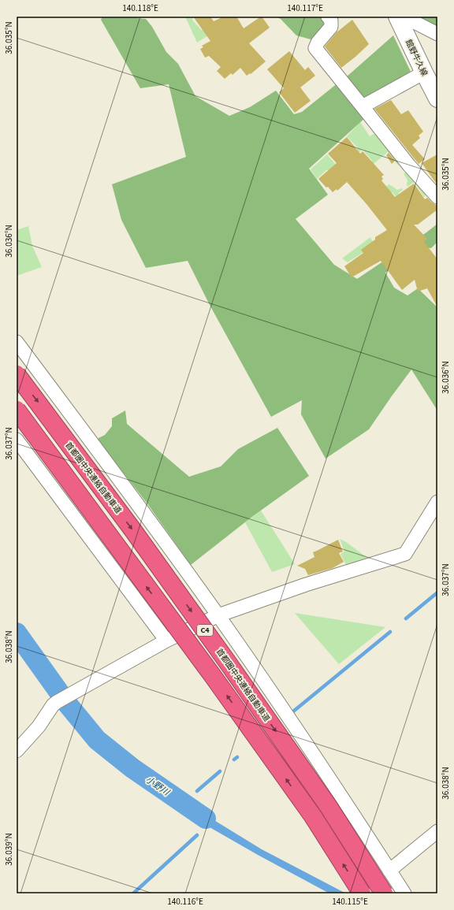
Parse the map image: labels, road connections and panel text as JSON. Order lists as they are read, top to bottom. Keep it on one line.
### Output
{"streets":{"highway":["首都圏中央連絡自動車道","C4"],"main road":["館野牛久線"]},"water":["小野川"],"coordinates":["140.118°E","140.117°E","36.035°N","36.036°N","36.037°N","36.038°N","36.039°N","140.116°E","140.115°E"]}
